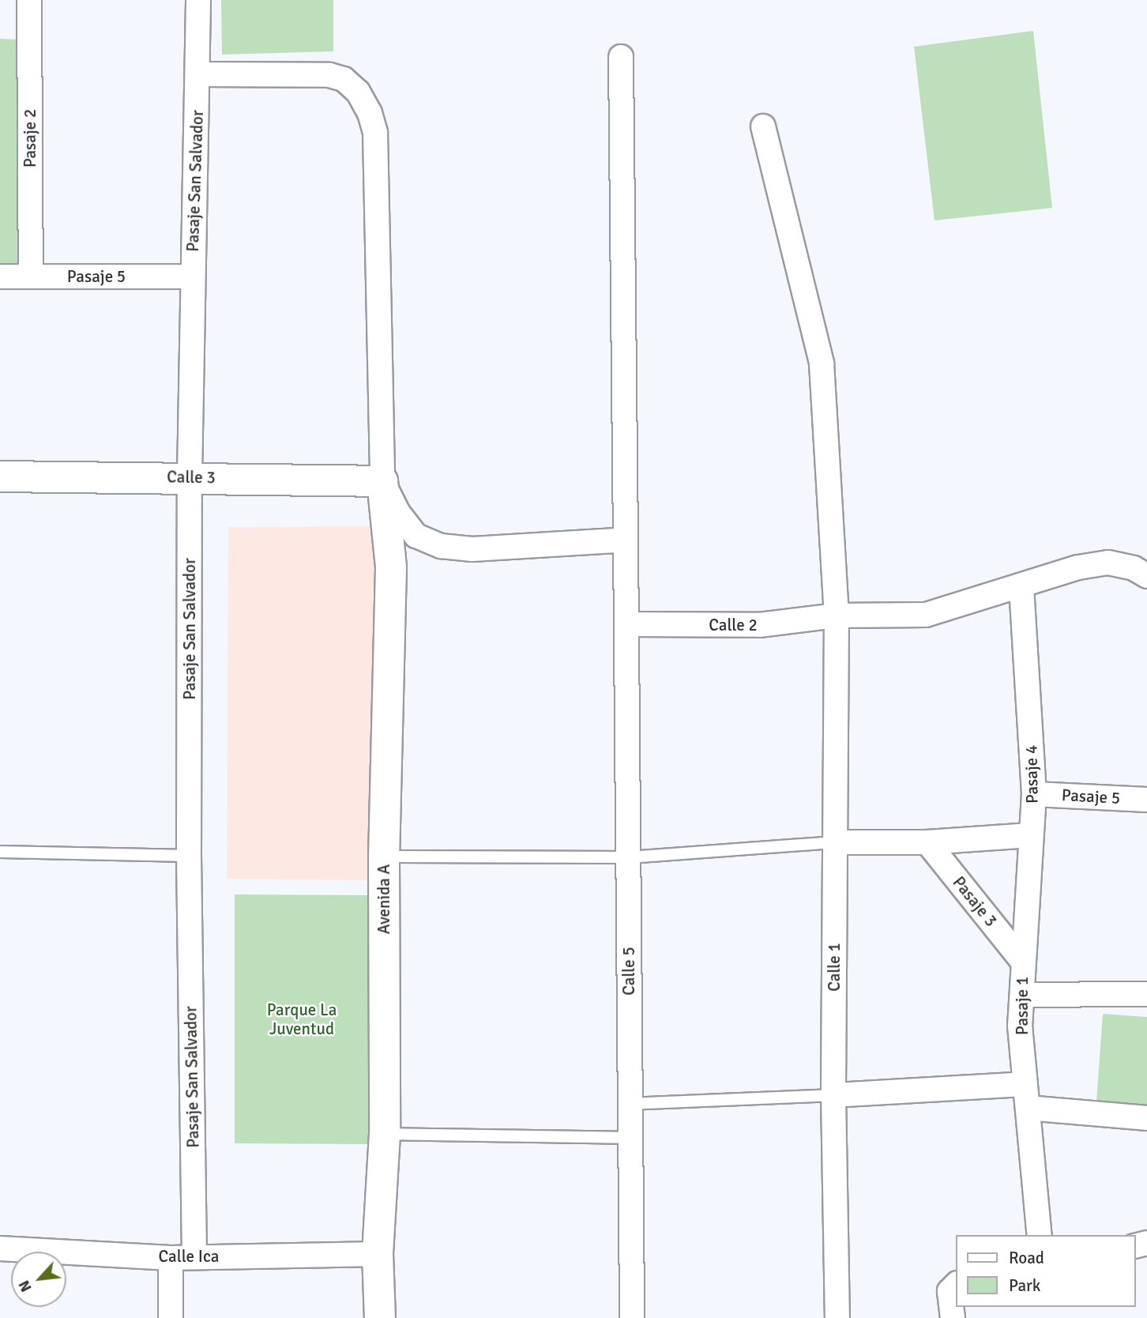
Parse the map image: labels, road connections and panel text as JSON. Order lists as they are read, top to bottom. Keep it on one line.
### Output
{"streets":{"main road":["Calle 3","Avenida A"],"street":["Pasaje 2","Pasaje San Salvador","Pasaje 5","Calle 2","Pasaje 4","Pasaje 3","Calle 1","Calle 5","Pasaje 1","Calle Ica"]},"crossings":[["Pasaje 2","Pasaje 5"],["Pasaje San Salvador","Pasaje 5"],["Pasaje San Salvador","Calle 3"],["Pasaje San Salvador","Calle Ica"],["Pasaje 5","Pasaje 4"],["Calle 3","Avenida A"],["Calle 2","Pasaje 4"],["Calle 2","Calle 1"],["Calle 2","Calle 5"],["Pasaje 4","Pasaje 3"],["Pasaje 4","Pasaje 1"],["Avenida A","Calle Ica"],["Pasaje 3","Pasaje 1"]],"parks":["Parque La Juventud"],"legend":["Road","Park"],"north":"bottom left"}
